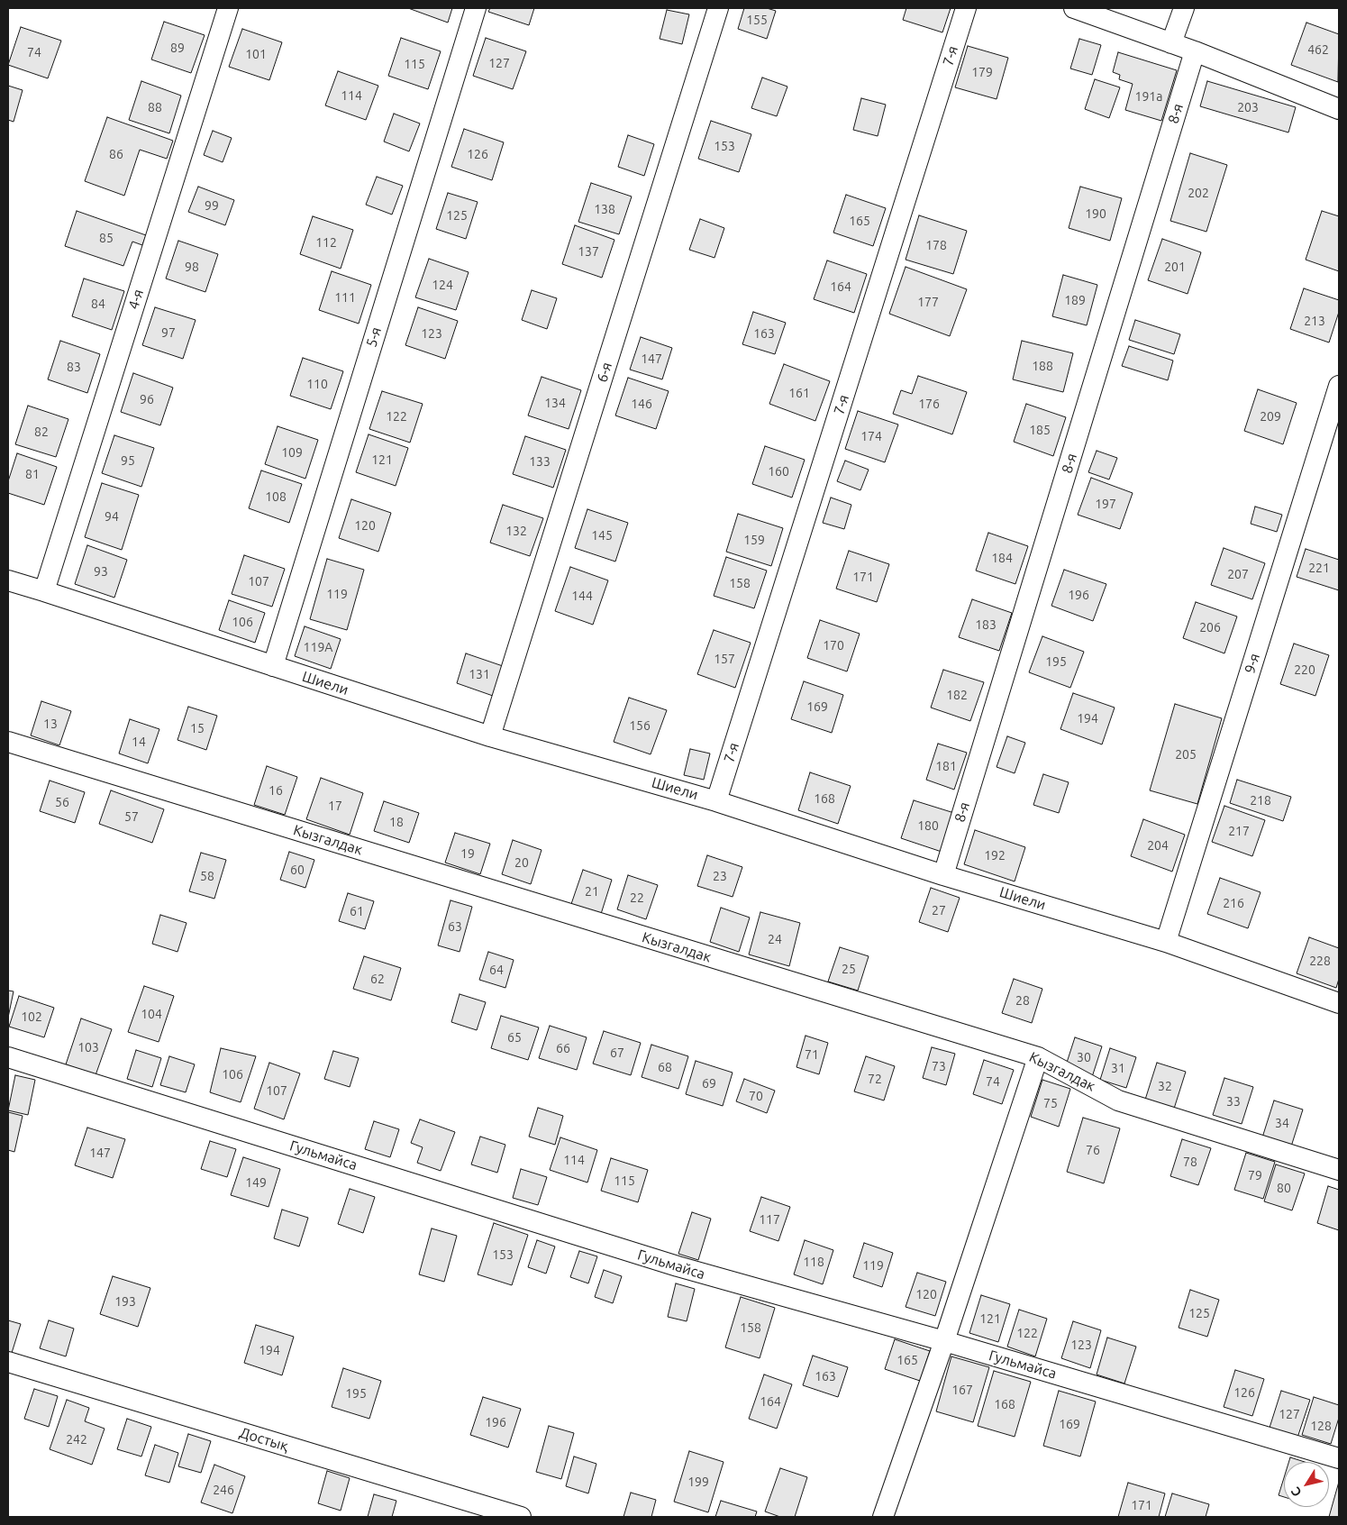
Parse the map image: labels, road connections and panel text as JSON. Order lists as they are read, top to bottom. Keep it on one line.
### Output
{"streets":{"street":["7-я","8-я","4-я","5-я","6-я","9-я","Шиели","Кызгалдак","Гульмайса","Достық"]},"crossings":[["7-я","Шиели"],["8-я","Шиели"],["4-я","Шиели"],["5-я","Шиели"],["6-я","Шиели"],["9-я","Шиели"]],"house_numbers":["155","89","462","74","101","127","115","179","114","191а","88","203","153","86","126","202","99","138","190","125","165","85","112","178","137","98","201","124","164","111","189","177","84","213","97","123","163","147","188","83","110","161","96","134","146","176","122","209","185","82","174","109","121","95","133","160","81","108","197","94","120","132","145","159","184","221","93","207","171","107","158","119","196","144","106","183","206","170","119А","157","195","220","131","182","169","194","13","156","15","14","205","181","16","168","218","56","17","57","18","180","217","204","19","192","20","60","58","23","21","22","216","27","61","63","24","228","25","64","62","28","104","102","65","103","66","67","71","30","73","68","31","106","72","74","69","32","107","70","33","75","34","76","147","114","78","79","115","149","80","117","153","118","119","120","193","125","121","158","122","123","194","165","163","167","126","195","164","168","127","196","169","128","242","199","246","171"],"north":"bottom left"}
